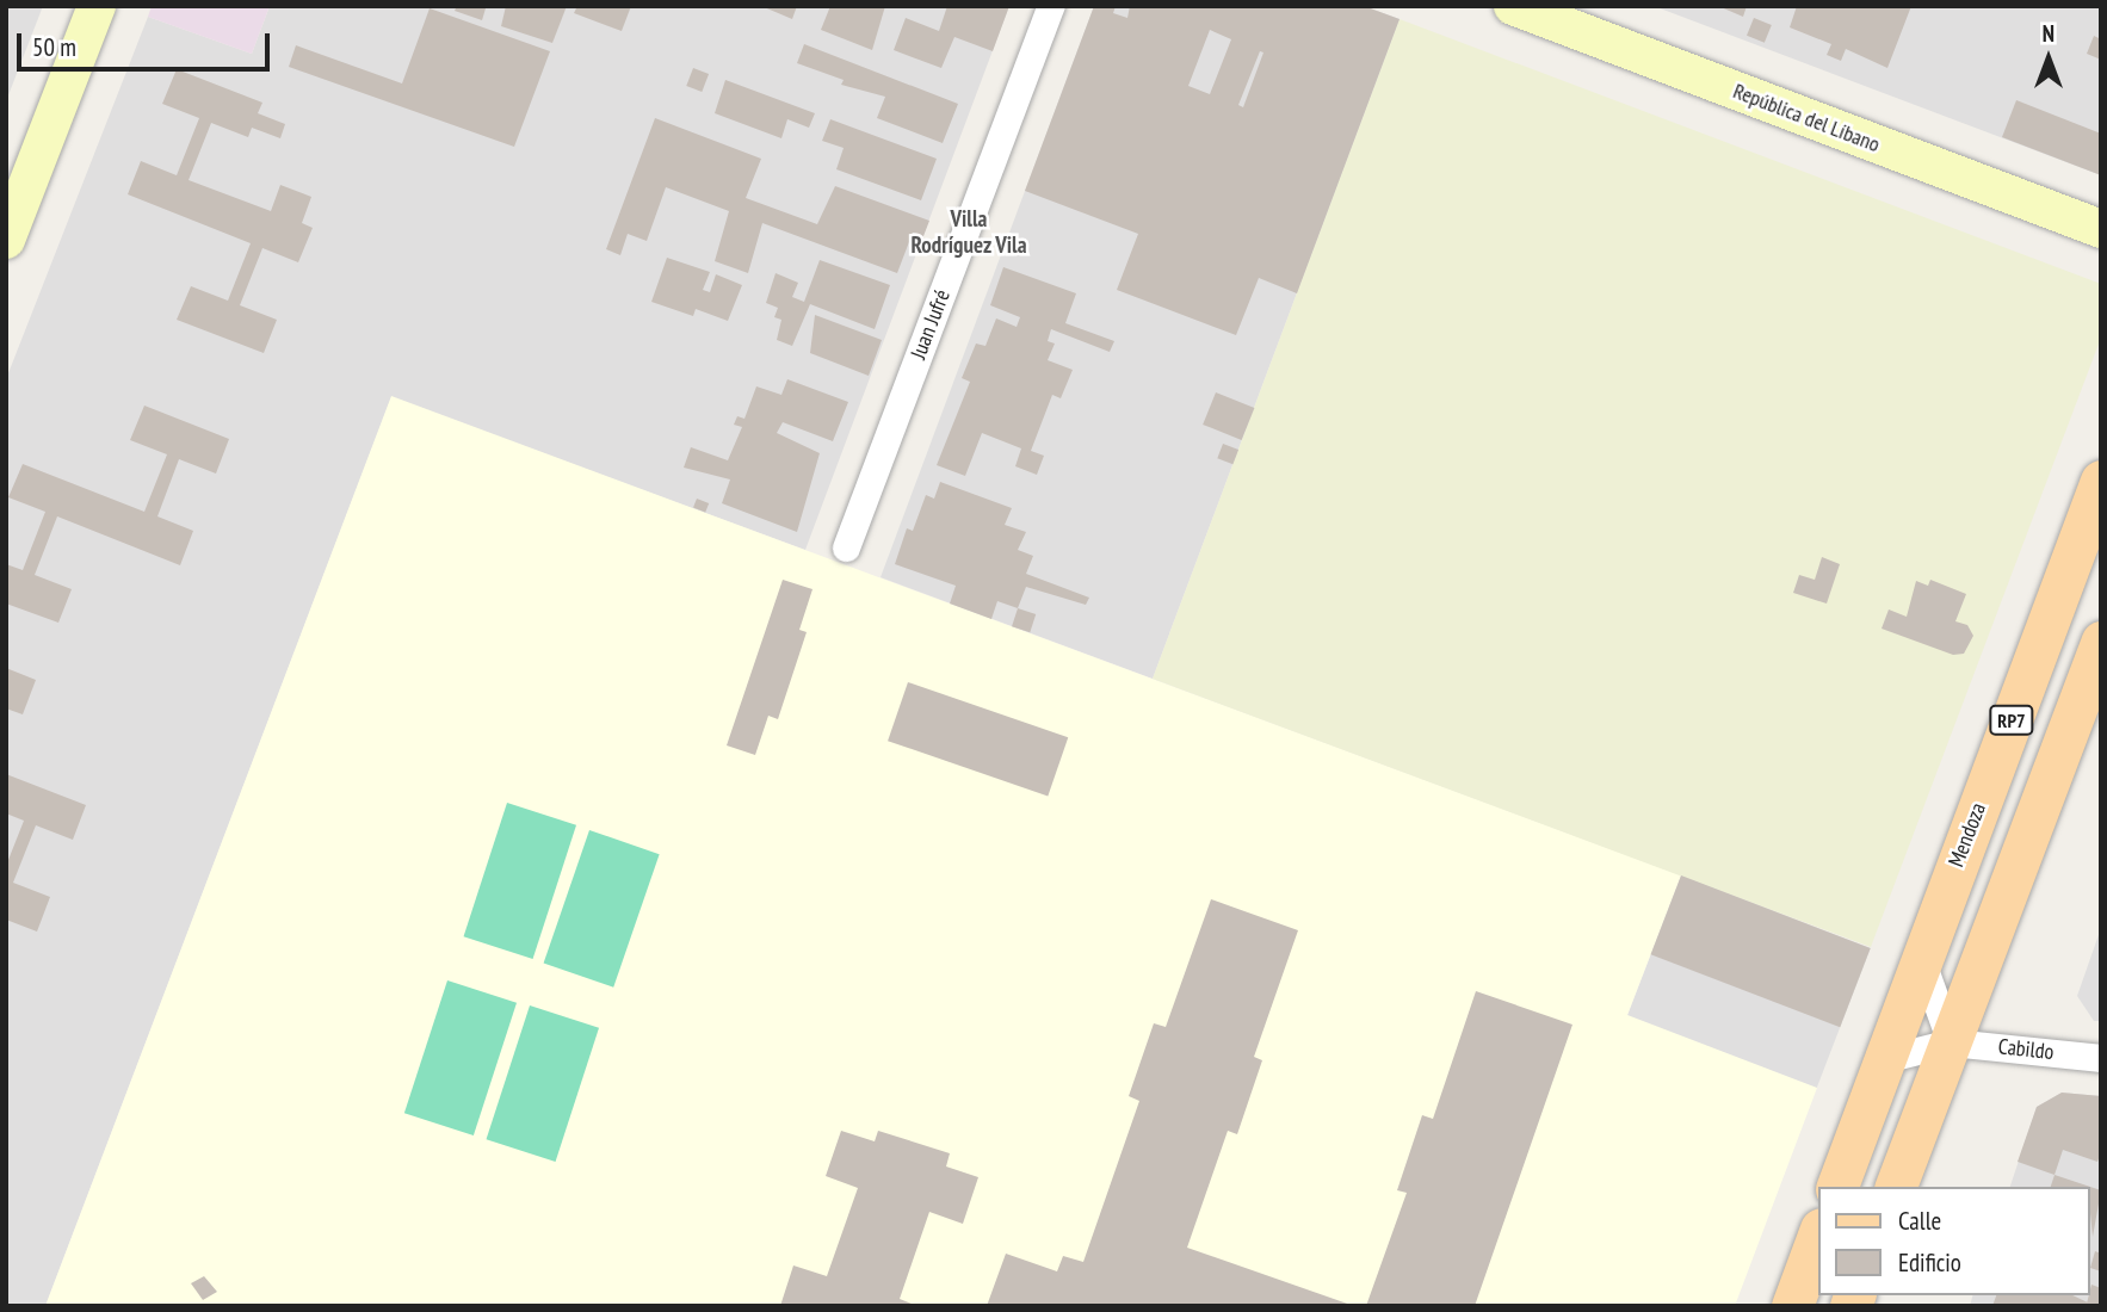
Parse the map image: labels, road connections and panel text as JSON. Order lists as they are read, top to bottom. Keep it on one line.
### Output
{"streets":{"main road":["República del Líbano","RP7","Mendoza"],"street":["Juan Jufré","Cabildo"]},"crossings":[["RP7","Cabildo"],["Mendoza","Cabildo"]],"districts":["Villa Rodríguez Vila"],"legend":["Calle","Edificio"],"scale_bar":"50 m","north":"top"}
